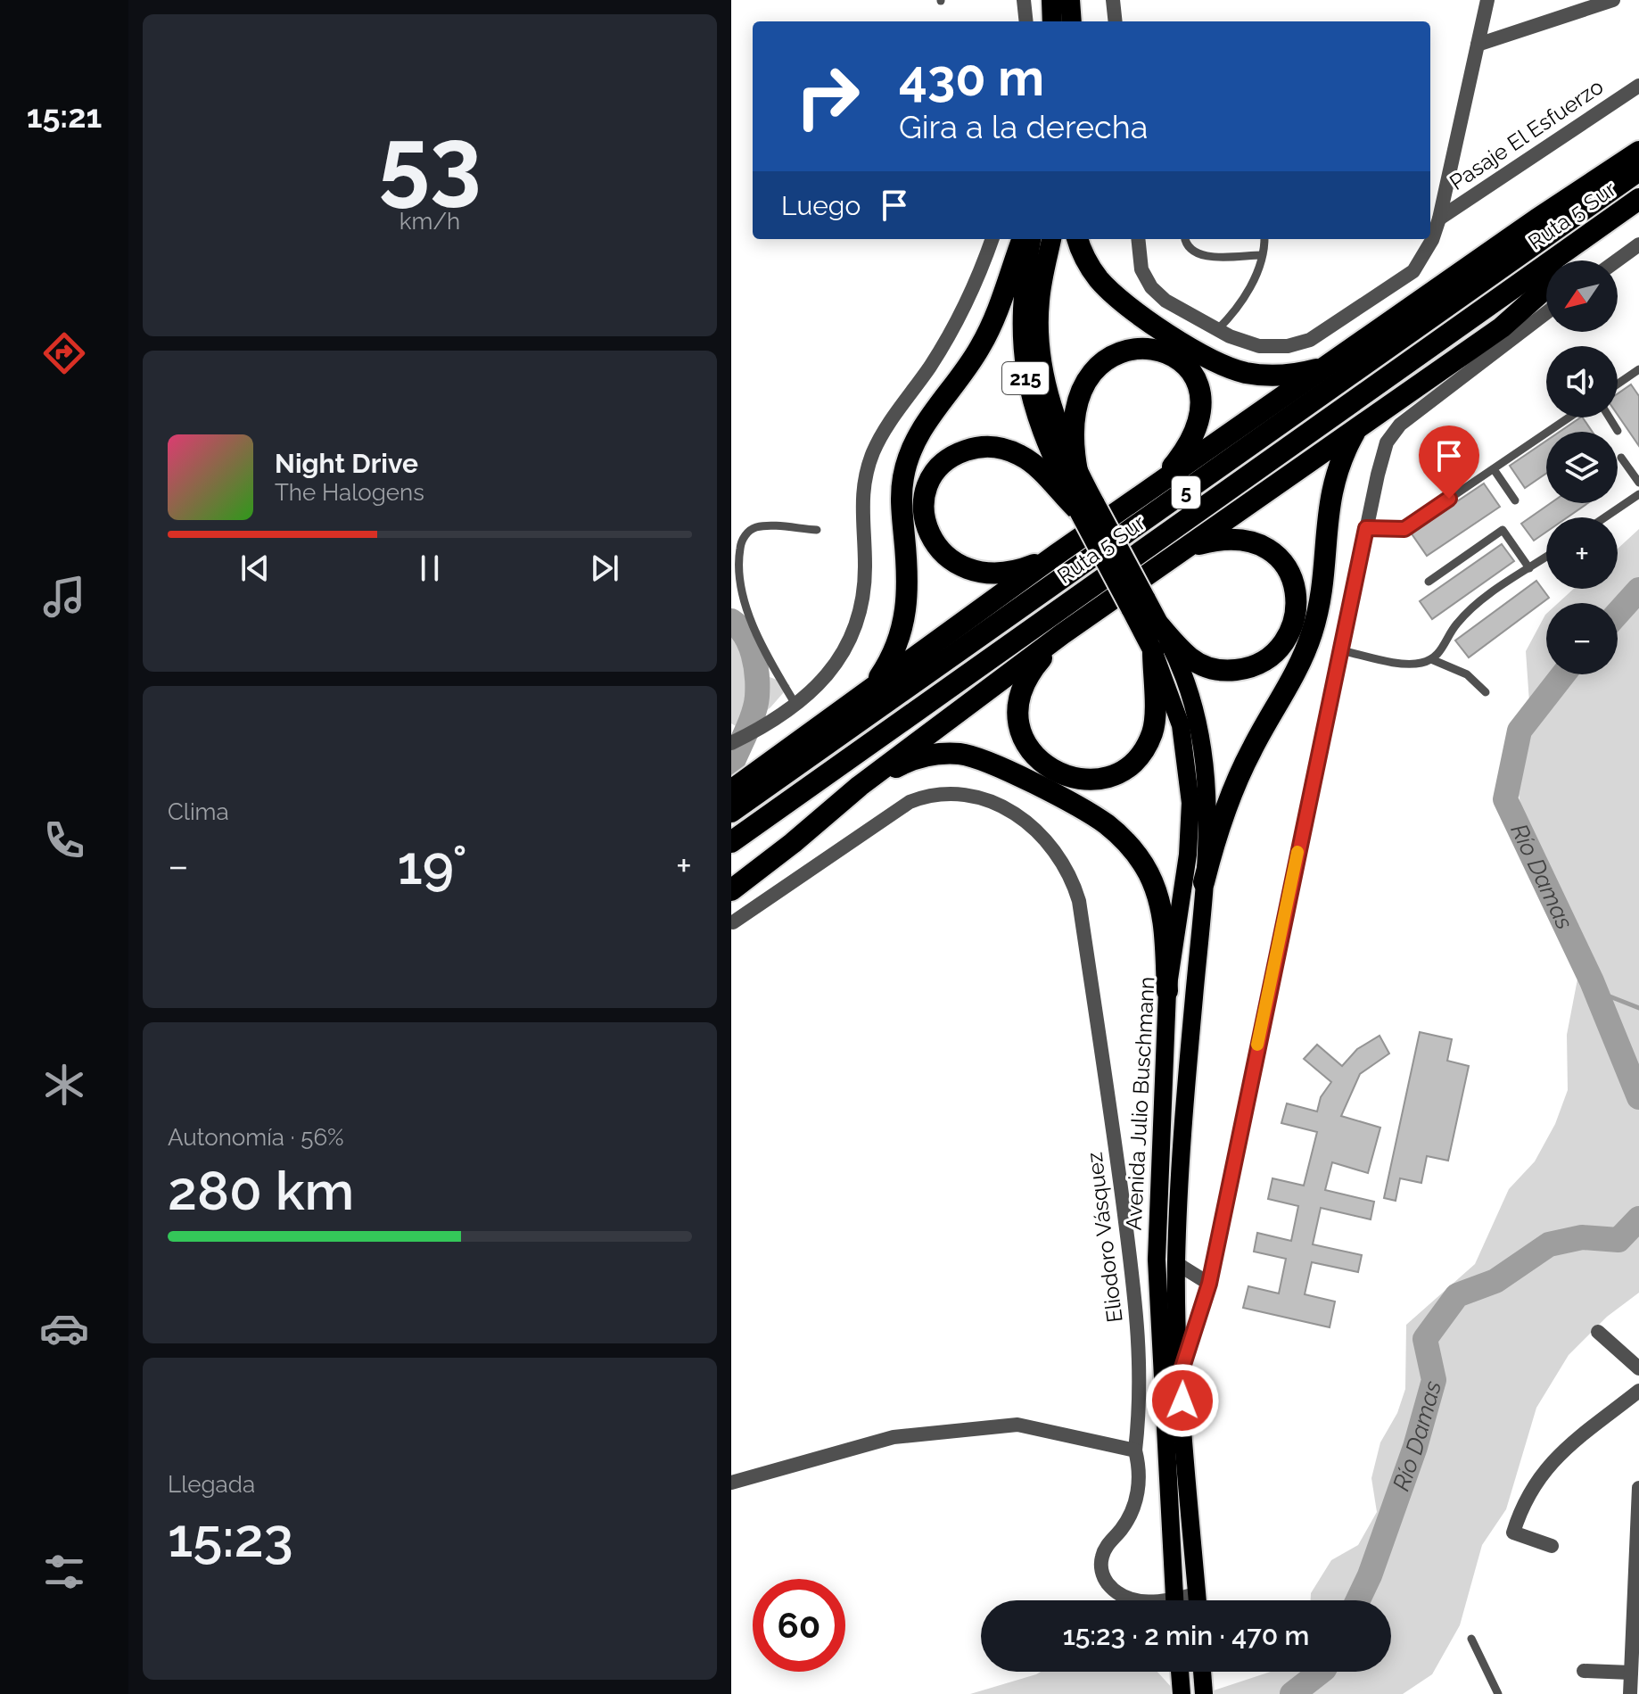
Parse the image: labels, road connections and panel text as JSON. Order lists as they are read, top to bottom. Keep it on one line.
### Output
{"streets":{"highway":["Ruta 5 Sur","215","5","Avenida Julio Buschmann"],"street":["Pasaje El Esfuerzo","Eliodoro Vásquez"]},"water":["Río Damas"],"north":"bottom left","page":{"tabs":"15:21","tile":[["53","km/h"],"Clima",["Autonomía · 56%","280 km"],["Llegada","15:23"]],"turn":["430 m","Gira a la derecha"],"then":"Luego","map_buttons":["+","−"],"song":["Night Drive","The Halogens"],"heat":["−","19°","+"],"limit":"60","trip":"15:23 · 2 min · 470 m"}}
